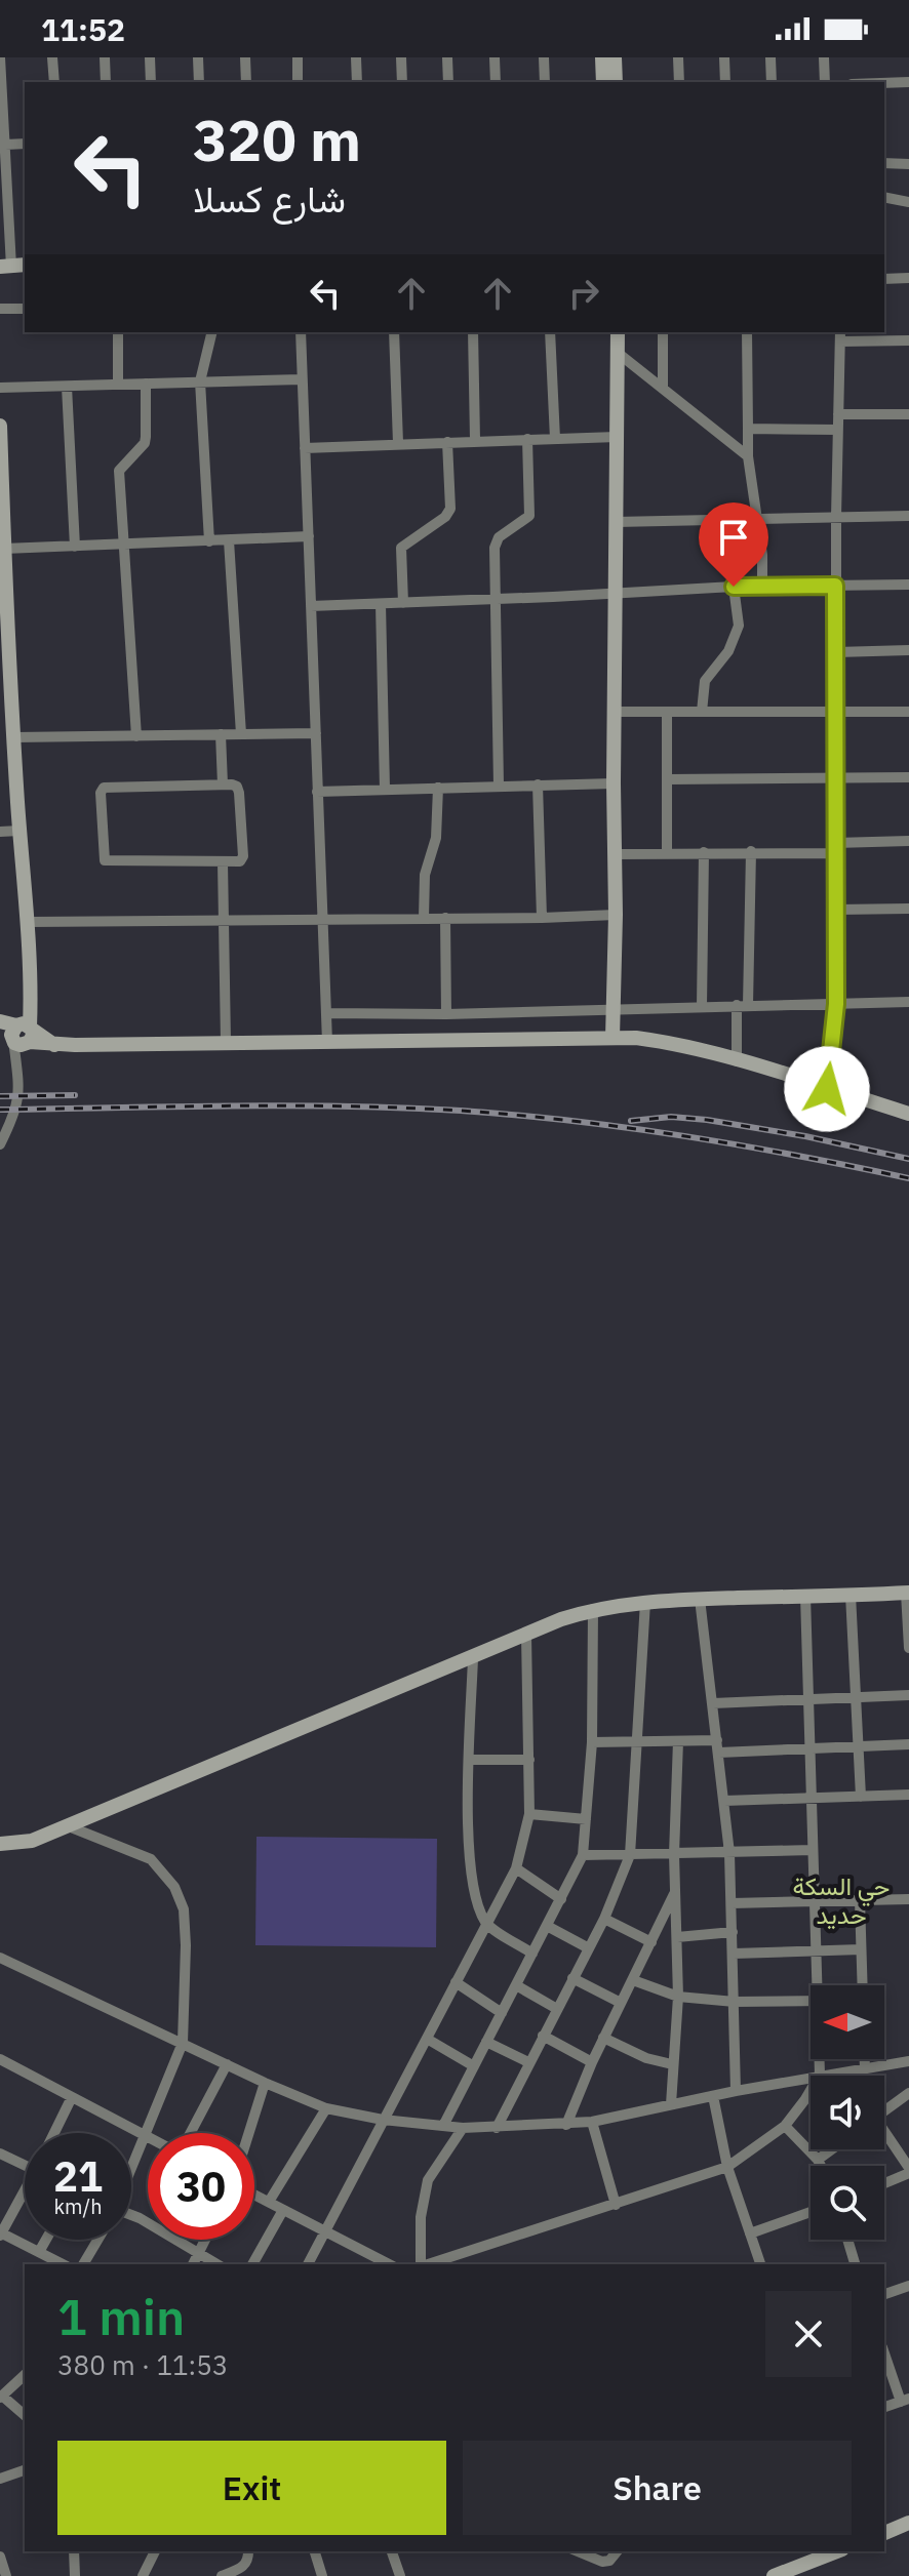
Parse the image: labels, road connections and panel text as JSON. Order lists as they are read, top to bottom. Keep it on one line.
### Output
{"districts":["حي السكة حديد"],"north":"left","page":{"status":"11:52","turn":["320 m","شارع كسلا"],"speed":"21 km/h","limit":"30","heading":["1 min","380 m · 11:53"],"buttons":["Exit","Share"]}}
